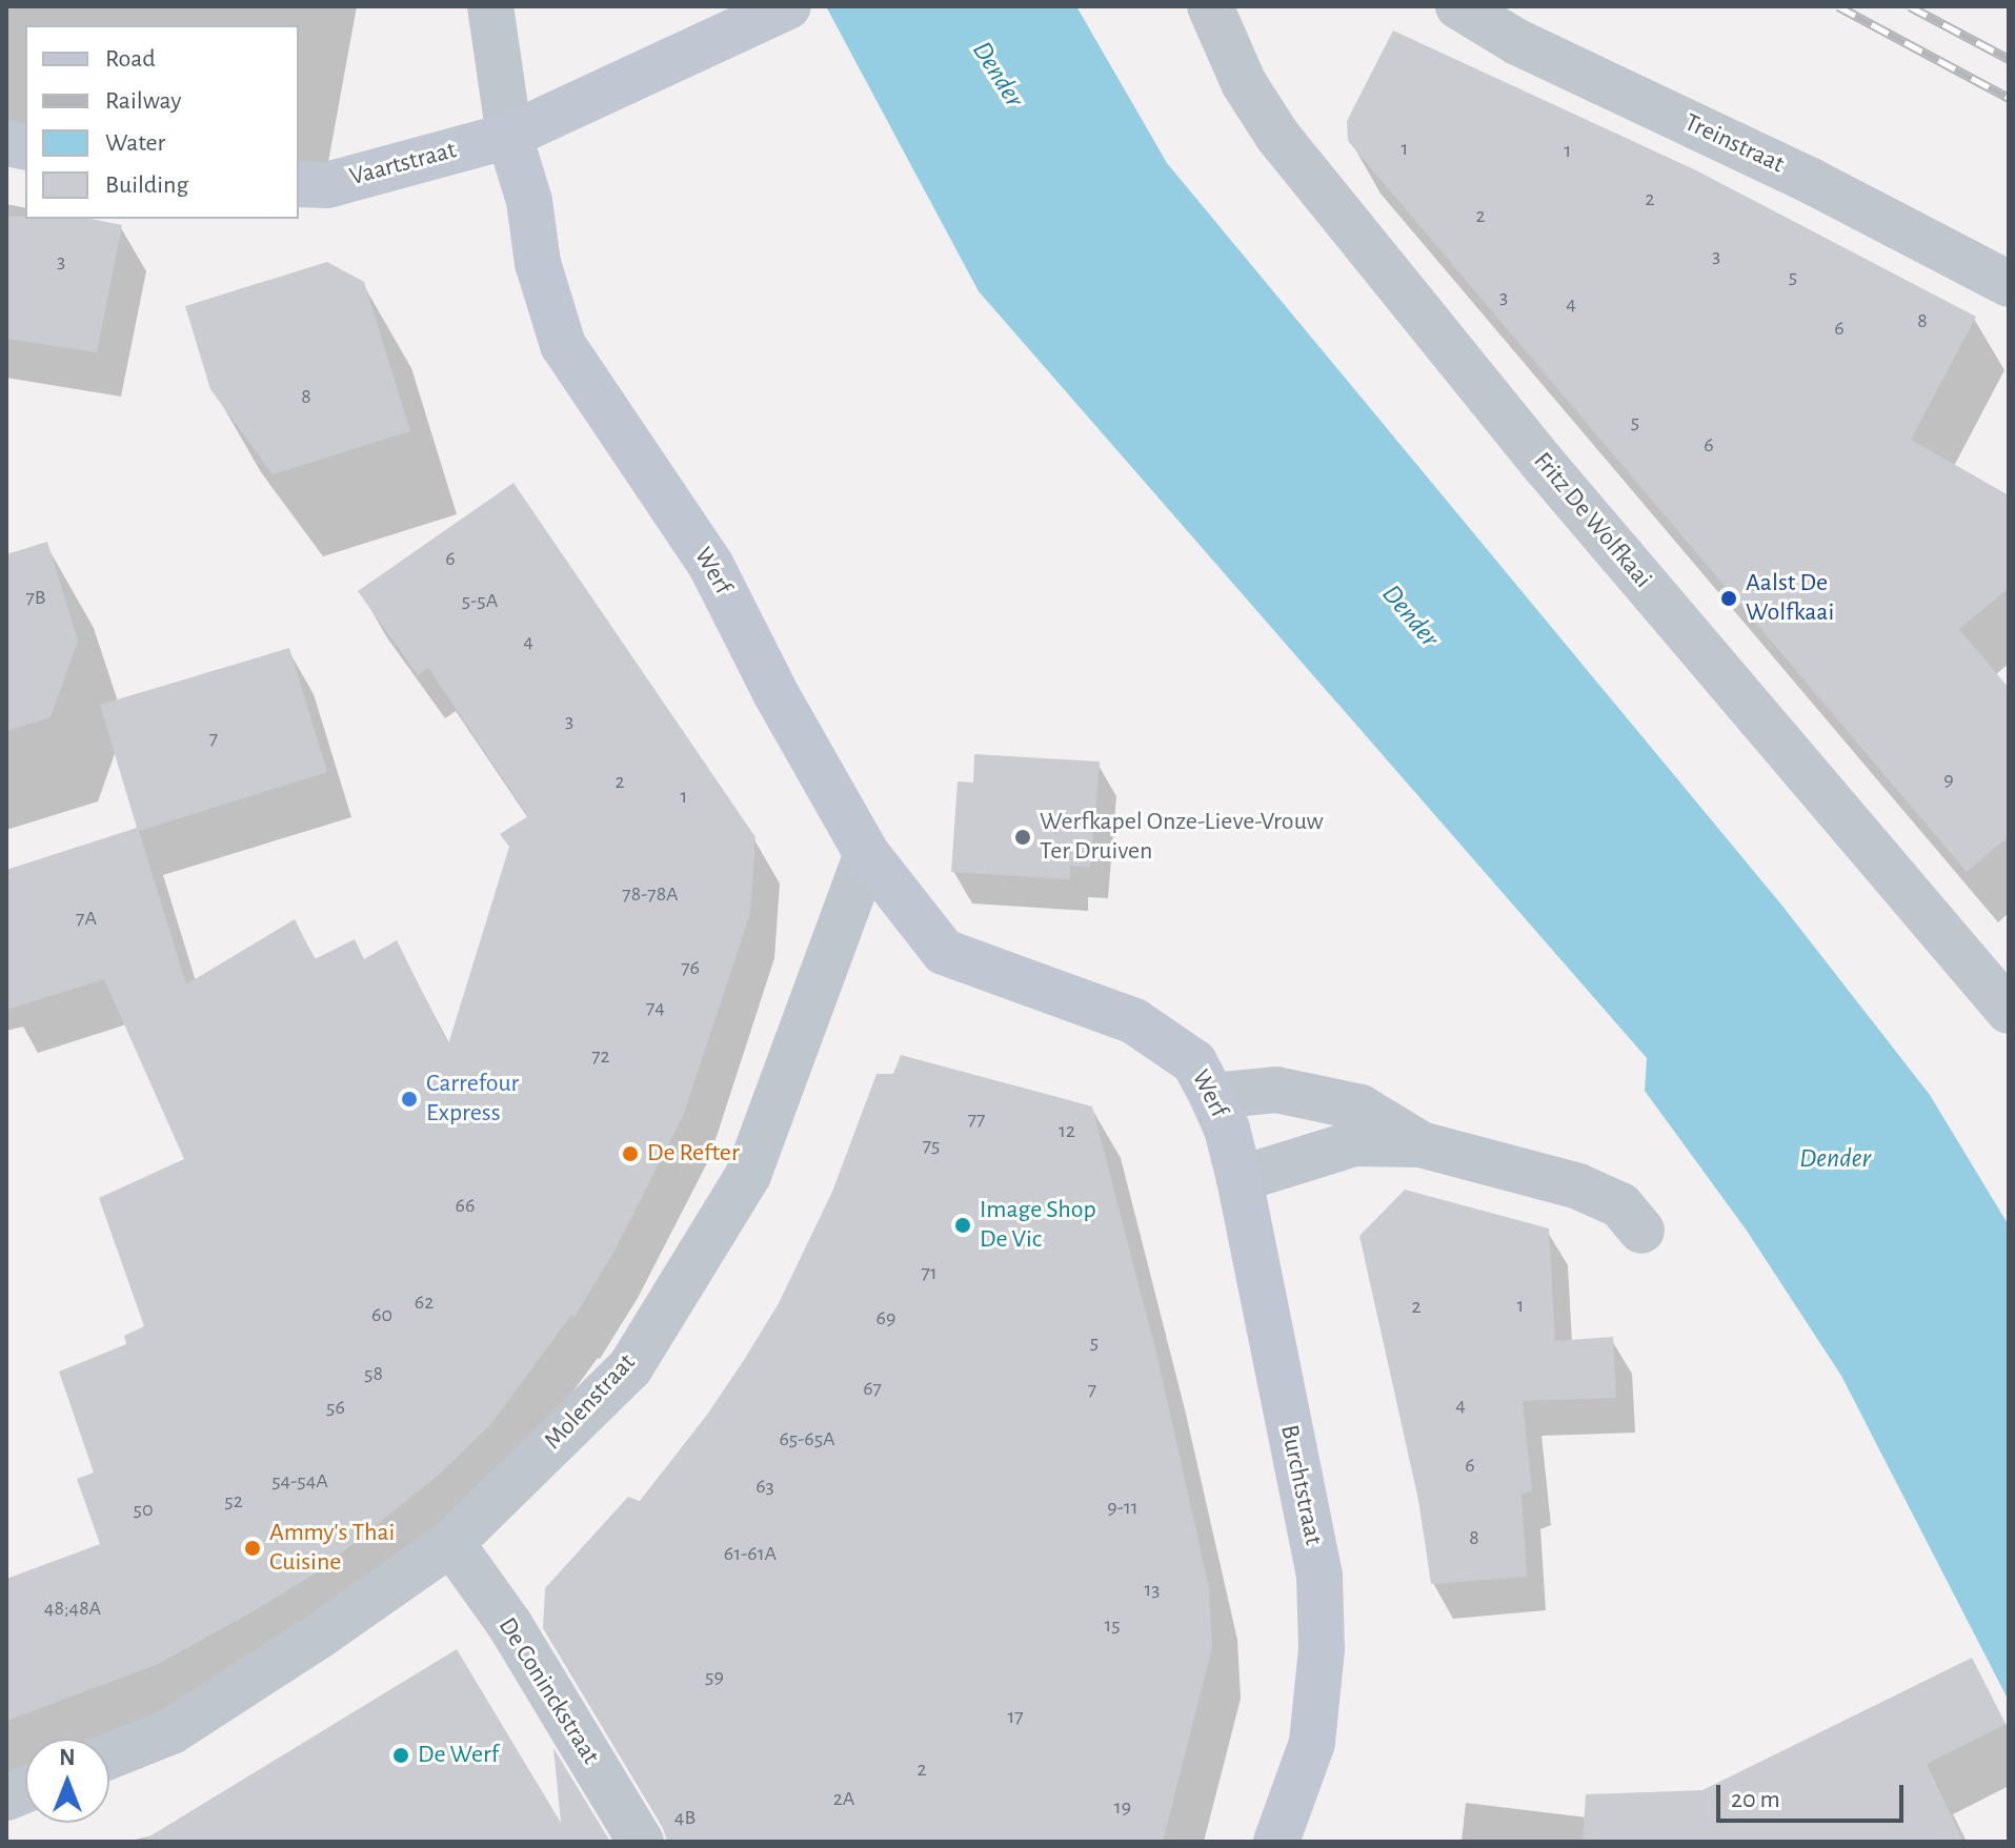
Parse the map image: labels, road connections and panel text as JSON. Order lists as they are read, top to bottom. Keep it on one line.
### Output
{"streets":{"street":["Treinstraat","Vaartstraat","Fritz De Wolfkaai","Werf","Molenstraat","Burchtstraat","De Coninckstraat"]},"crossings":[["Vaartstraat","Werf"],["Werf","Molenstraat"],["Werf","Burchtstraat"],["Molenstraat","De Coninckstraat"]],"water":["Dender"],"places":["Aalst De Wolfkaai","Werfkapel Onze-Lieve-Vrouw Ter Druiven","Carrefour Express","De Refter","Image Shop De Vic","Ammy's Thai Cuisine","De Werf"],"house_numbers":["1","1","2","2","3","3","5","3","4","8","6","8","5","6","6","7B","5-5A","4","3","7","9","2","1","78-78A","7A","76","74","72","77","12","75","66","71","62","1","2","60","69","5","58","67","7","4","56","65-65A","6","54-54A","63","52","9-11","50","8","61-61A","13","48;48A","15","59","17","2","2A","19","4B"],"legend":["Road","Railway","Water","Building"],"scale_bar":"20 m","north":"top"}
